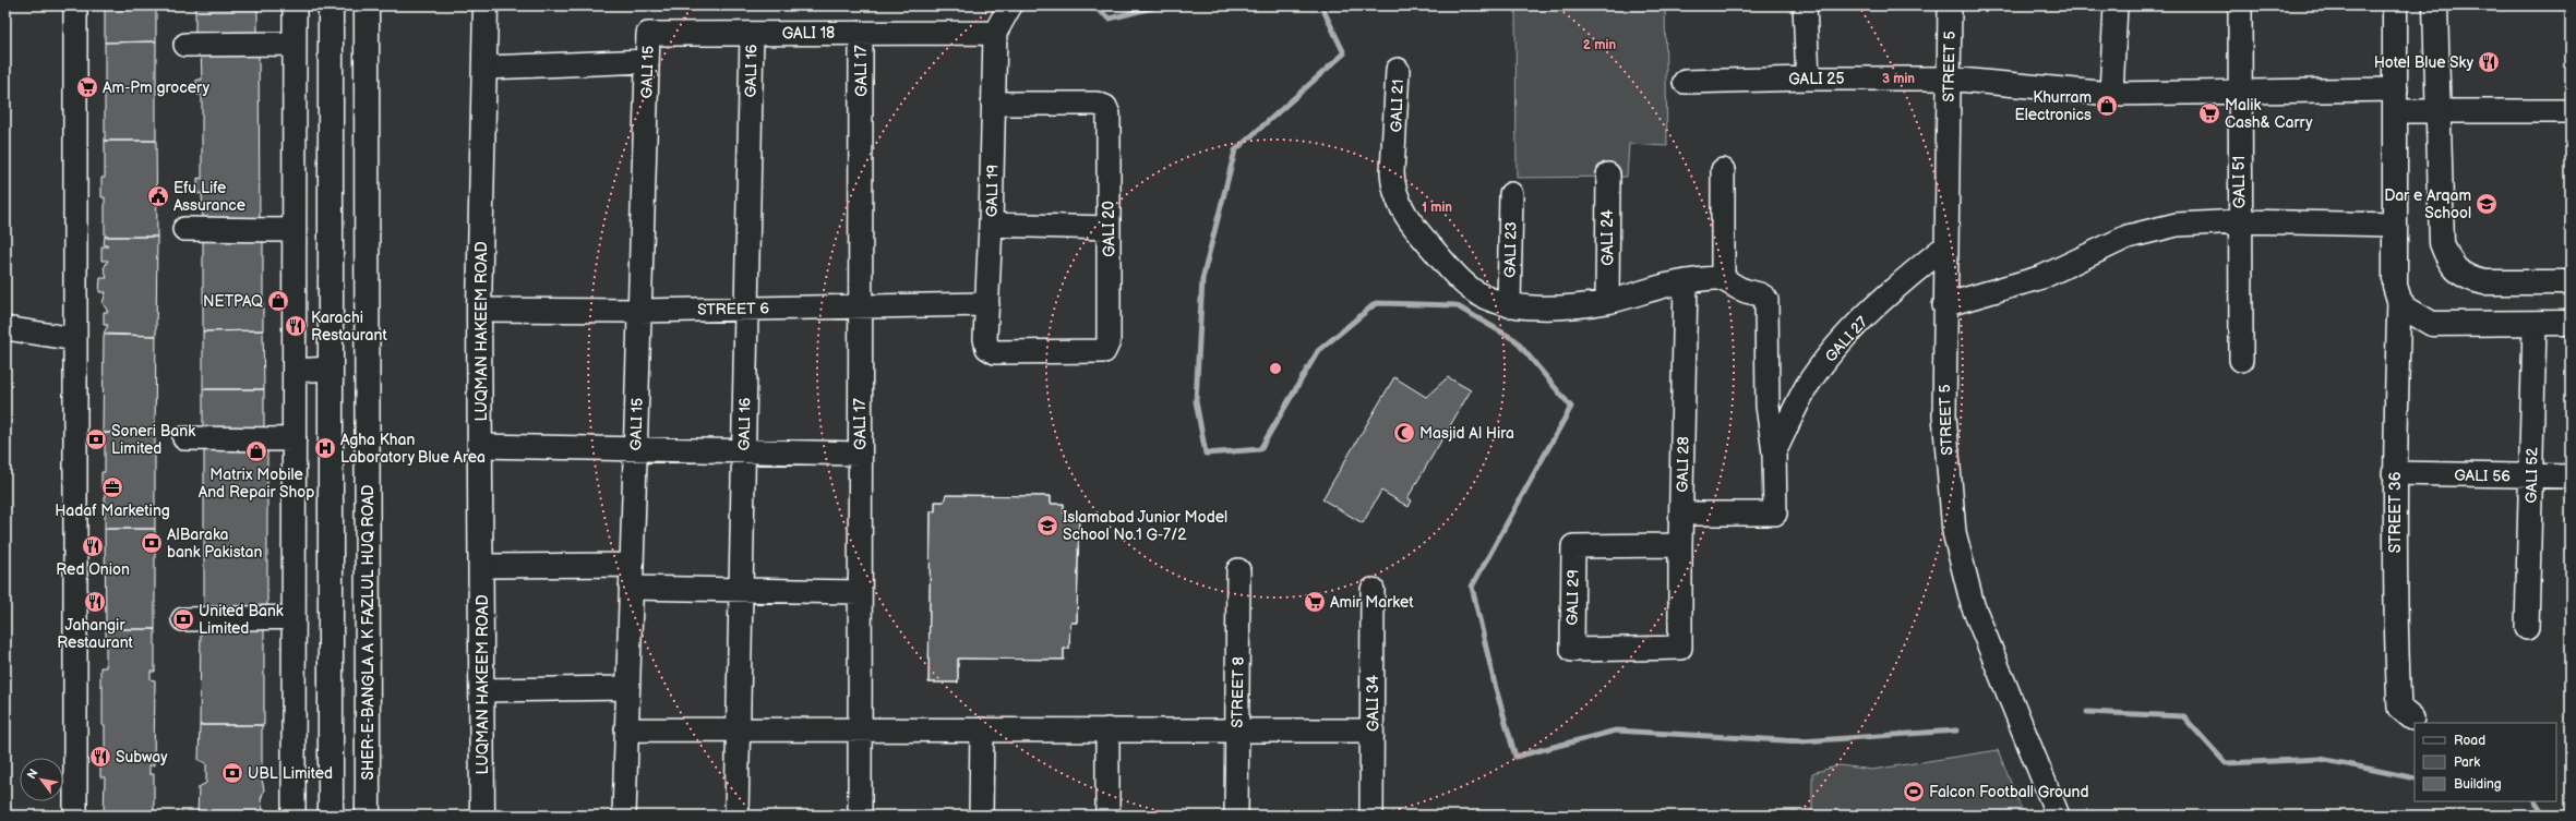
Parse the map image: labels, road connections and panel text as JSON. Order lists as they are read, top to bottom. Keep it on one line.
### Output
{"streets":{"street":["GALI 18","STREET 5","GALI 16","GALI 17","GALI 15","GALI 25","GALI 21","GALI 51","GALI 19","GALI 20","GALI 24","GALI 23","STREET 6","LUQMAN HAKEEM ROAD","GALI 27","GALI 28","GALI 56","GALI 52","STREET 36","GALI 29","SHER-E-BANGLA A K FAZLUL HUQ ROAD","STREET 8","GALI 34"]},"crossings":[["GALI 18","GALI 16"],["GALI 18","GALI 17"],["GALI 18","GALI 15"],["GALI 18","GALI 19"],["STREET 5","GALI 25"],["STREET 5","GALI 27"],["GALI 16","STREET 6"],["GALI 17","STREET 6"],["GALI 15","STREET 6"],["GALI 25","GALI 51"],["GALI 21","GALI 23"],["GALI 21","GALI 27"],["GALI 19","GALI 20"],["GALI 19","STREET 6"],["GALI 24","GALI 27"],["GALI 23","GALI 27"],["STREET 6","LUQMAN HAKEEM ROAD"],["GALI 27","GALI 28"],["GALI 28","GALI 29"],["GALI 56","GALI 52"],["GALI 56","STREET 36"]],"places":{"restaurant":["Hotel Blue Sky","Karachi Restaurant","Red Onion","Jahangir Restaurant","Subway"],"supermarket":["Am-Pm grocery","Malik Cash& Carry","Amir Market"],"shop":["Khurram Electronics","NETPAQ","Matrix Mobile And Repair Shop"],"public building":["Efu Life Assurance"],"school or university":["Dar e Arqam School","Islamabad Junior Model School No.1 G-7/2"],"mosque":["Masjid Al Hira"],"bank":["Soneri Bank Limited","AlBaraka bank Pakistan","United Bank Limited","UBL Limited"],"hospital":["Agha Khan Laboratory Blue Area"],"office":["Hadaf Marketing"],"sports":["Falcon Football Ground"]},"legend":["Road","Park","Building"],"north":"top left","rings":["2 min","3 min","1 min"]}
